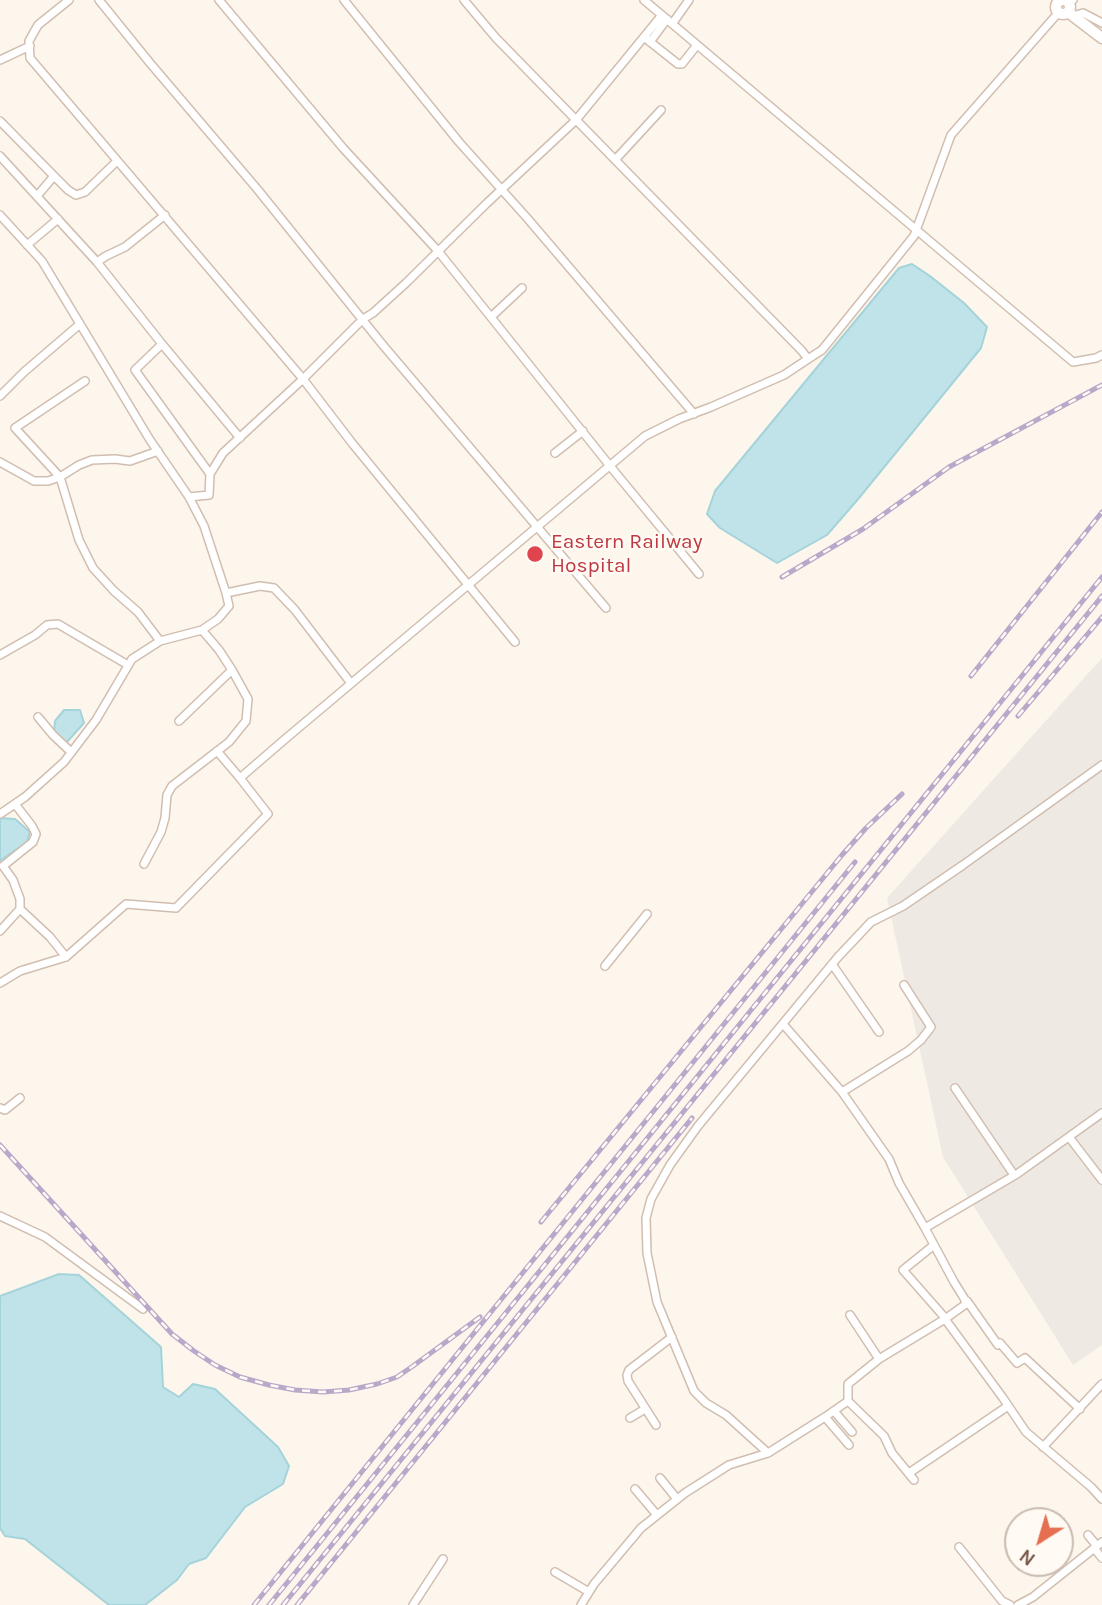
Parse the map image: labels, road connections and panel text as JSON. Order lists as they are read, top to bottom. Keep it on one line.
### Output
{"places":["Eastern Railway Hospital"],"north":"bottom left"}
